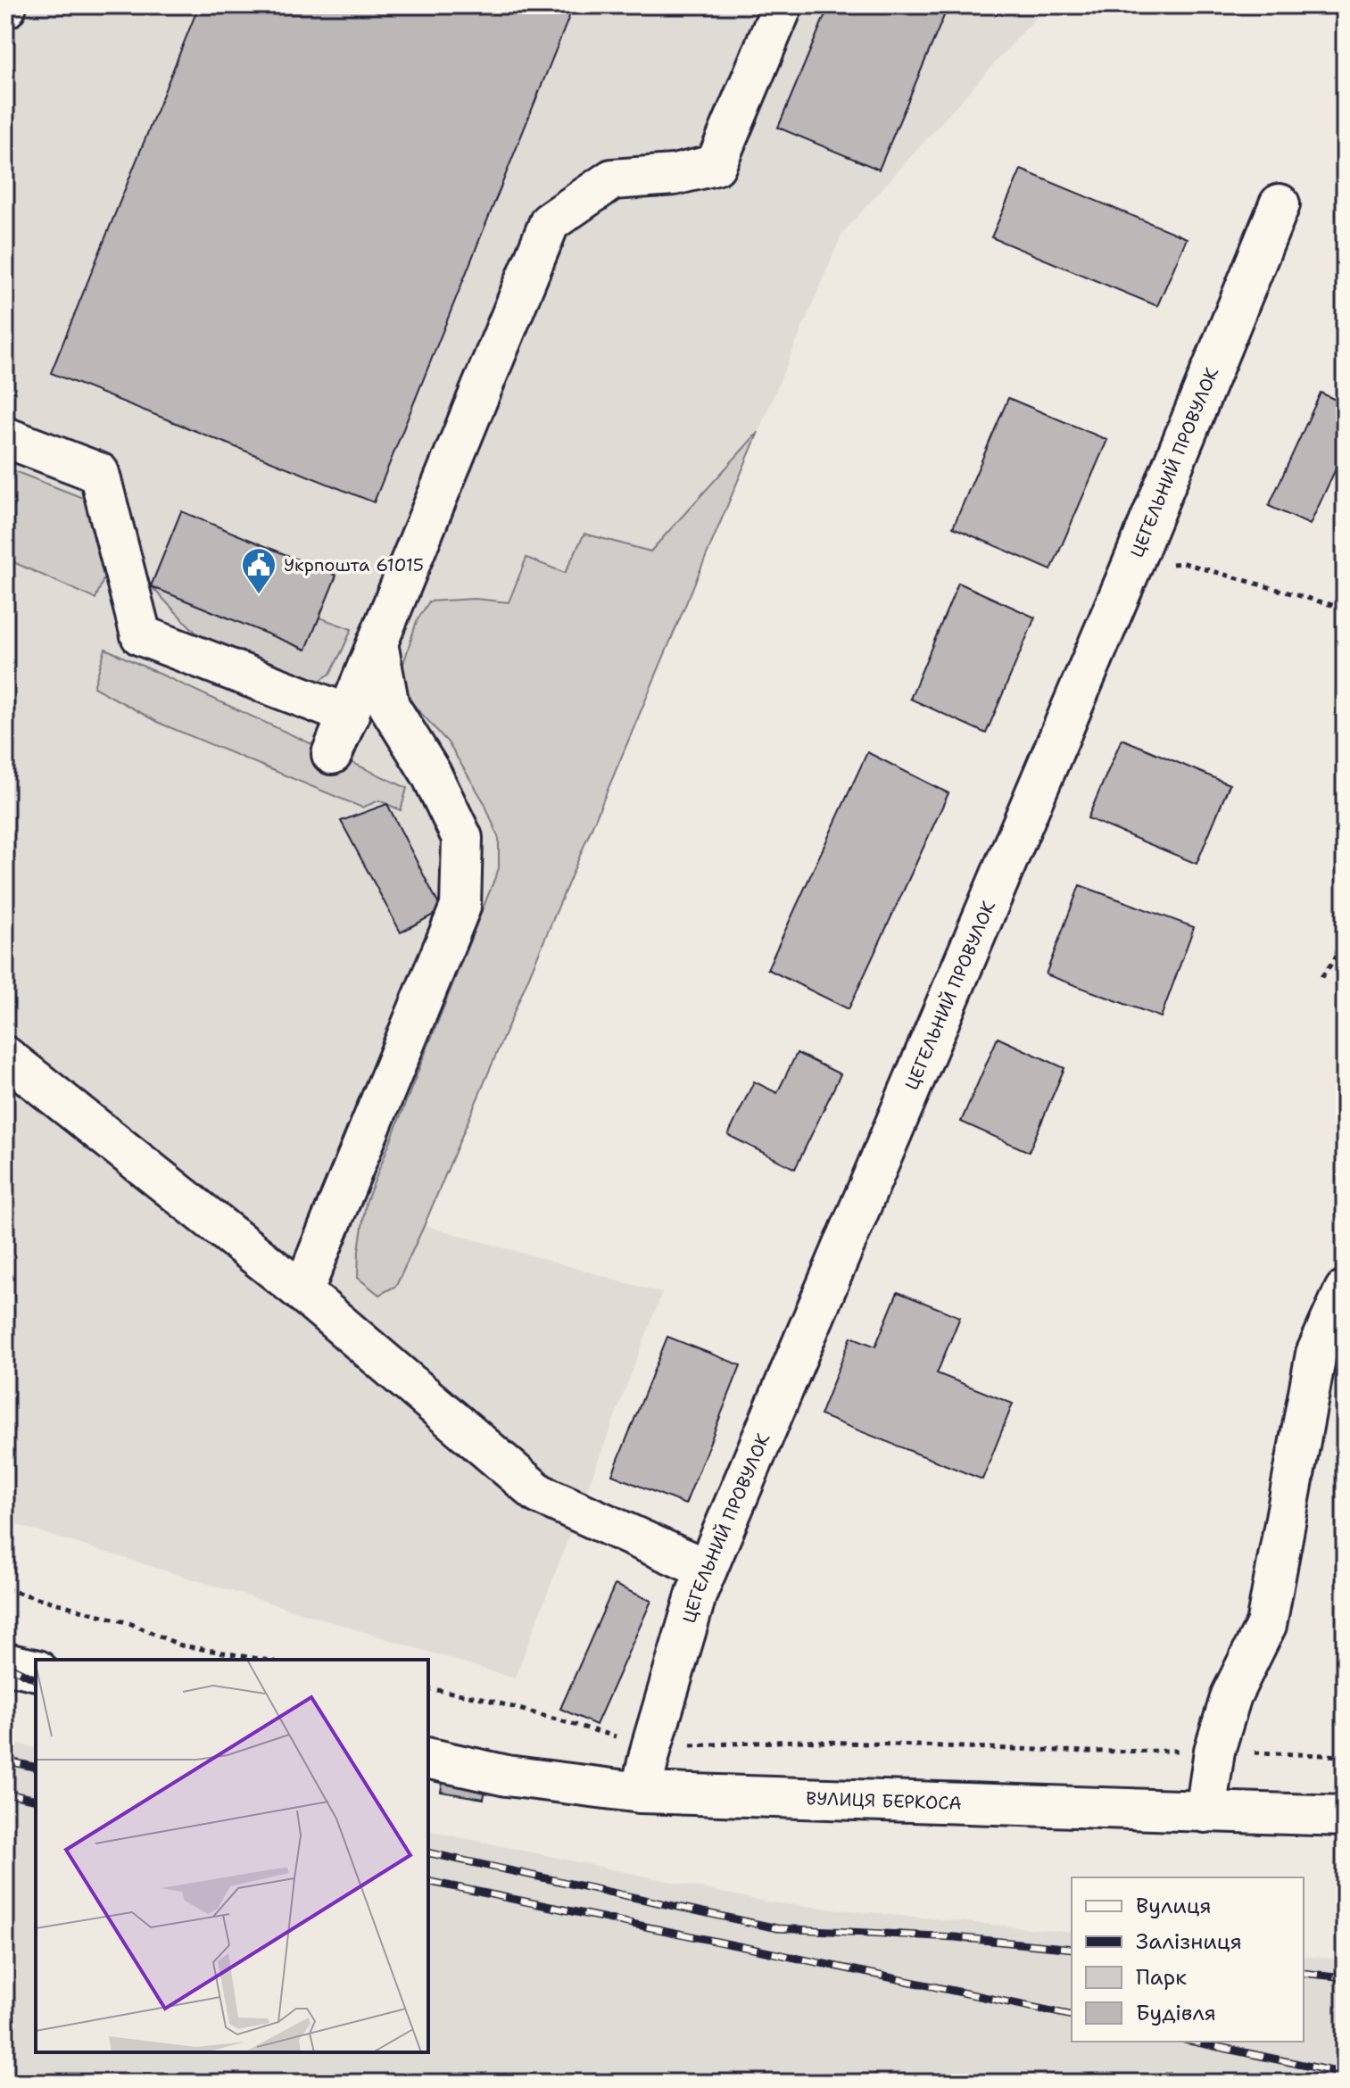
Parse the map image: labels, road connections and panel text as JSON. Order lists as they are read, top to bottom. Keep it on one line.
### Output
{"streets":{"street":["ЦЕГЕЛЬНИЙ ПРОВУЛОК","ВУЛИЦЯ БЕРКОСА"]},"crossings":[["ЦЕГЕЛЬНИЙ ПРОВУЛОК","ВУЛИЦЯ БЕРКОСА"]],"places":{"public building":["Укрпошта 61015"]},"legend":["Вулиця","Залізниця","Парк","Будівля"]}
